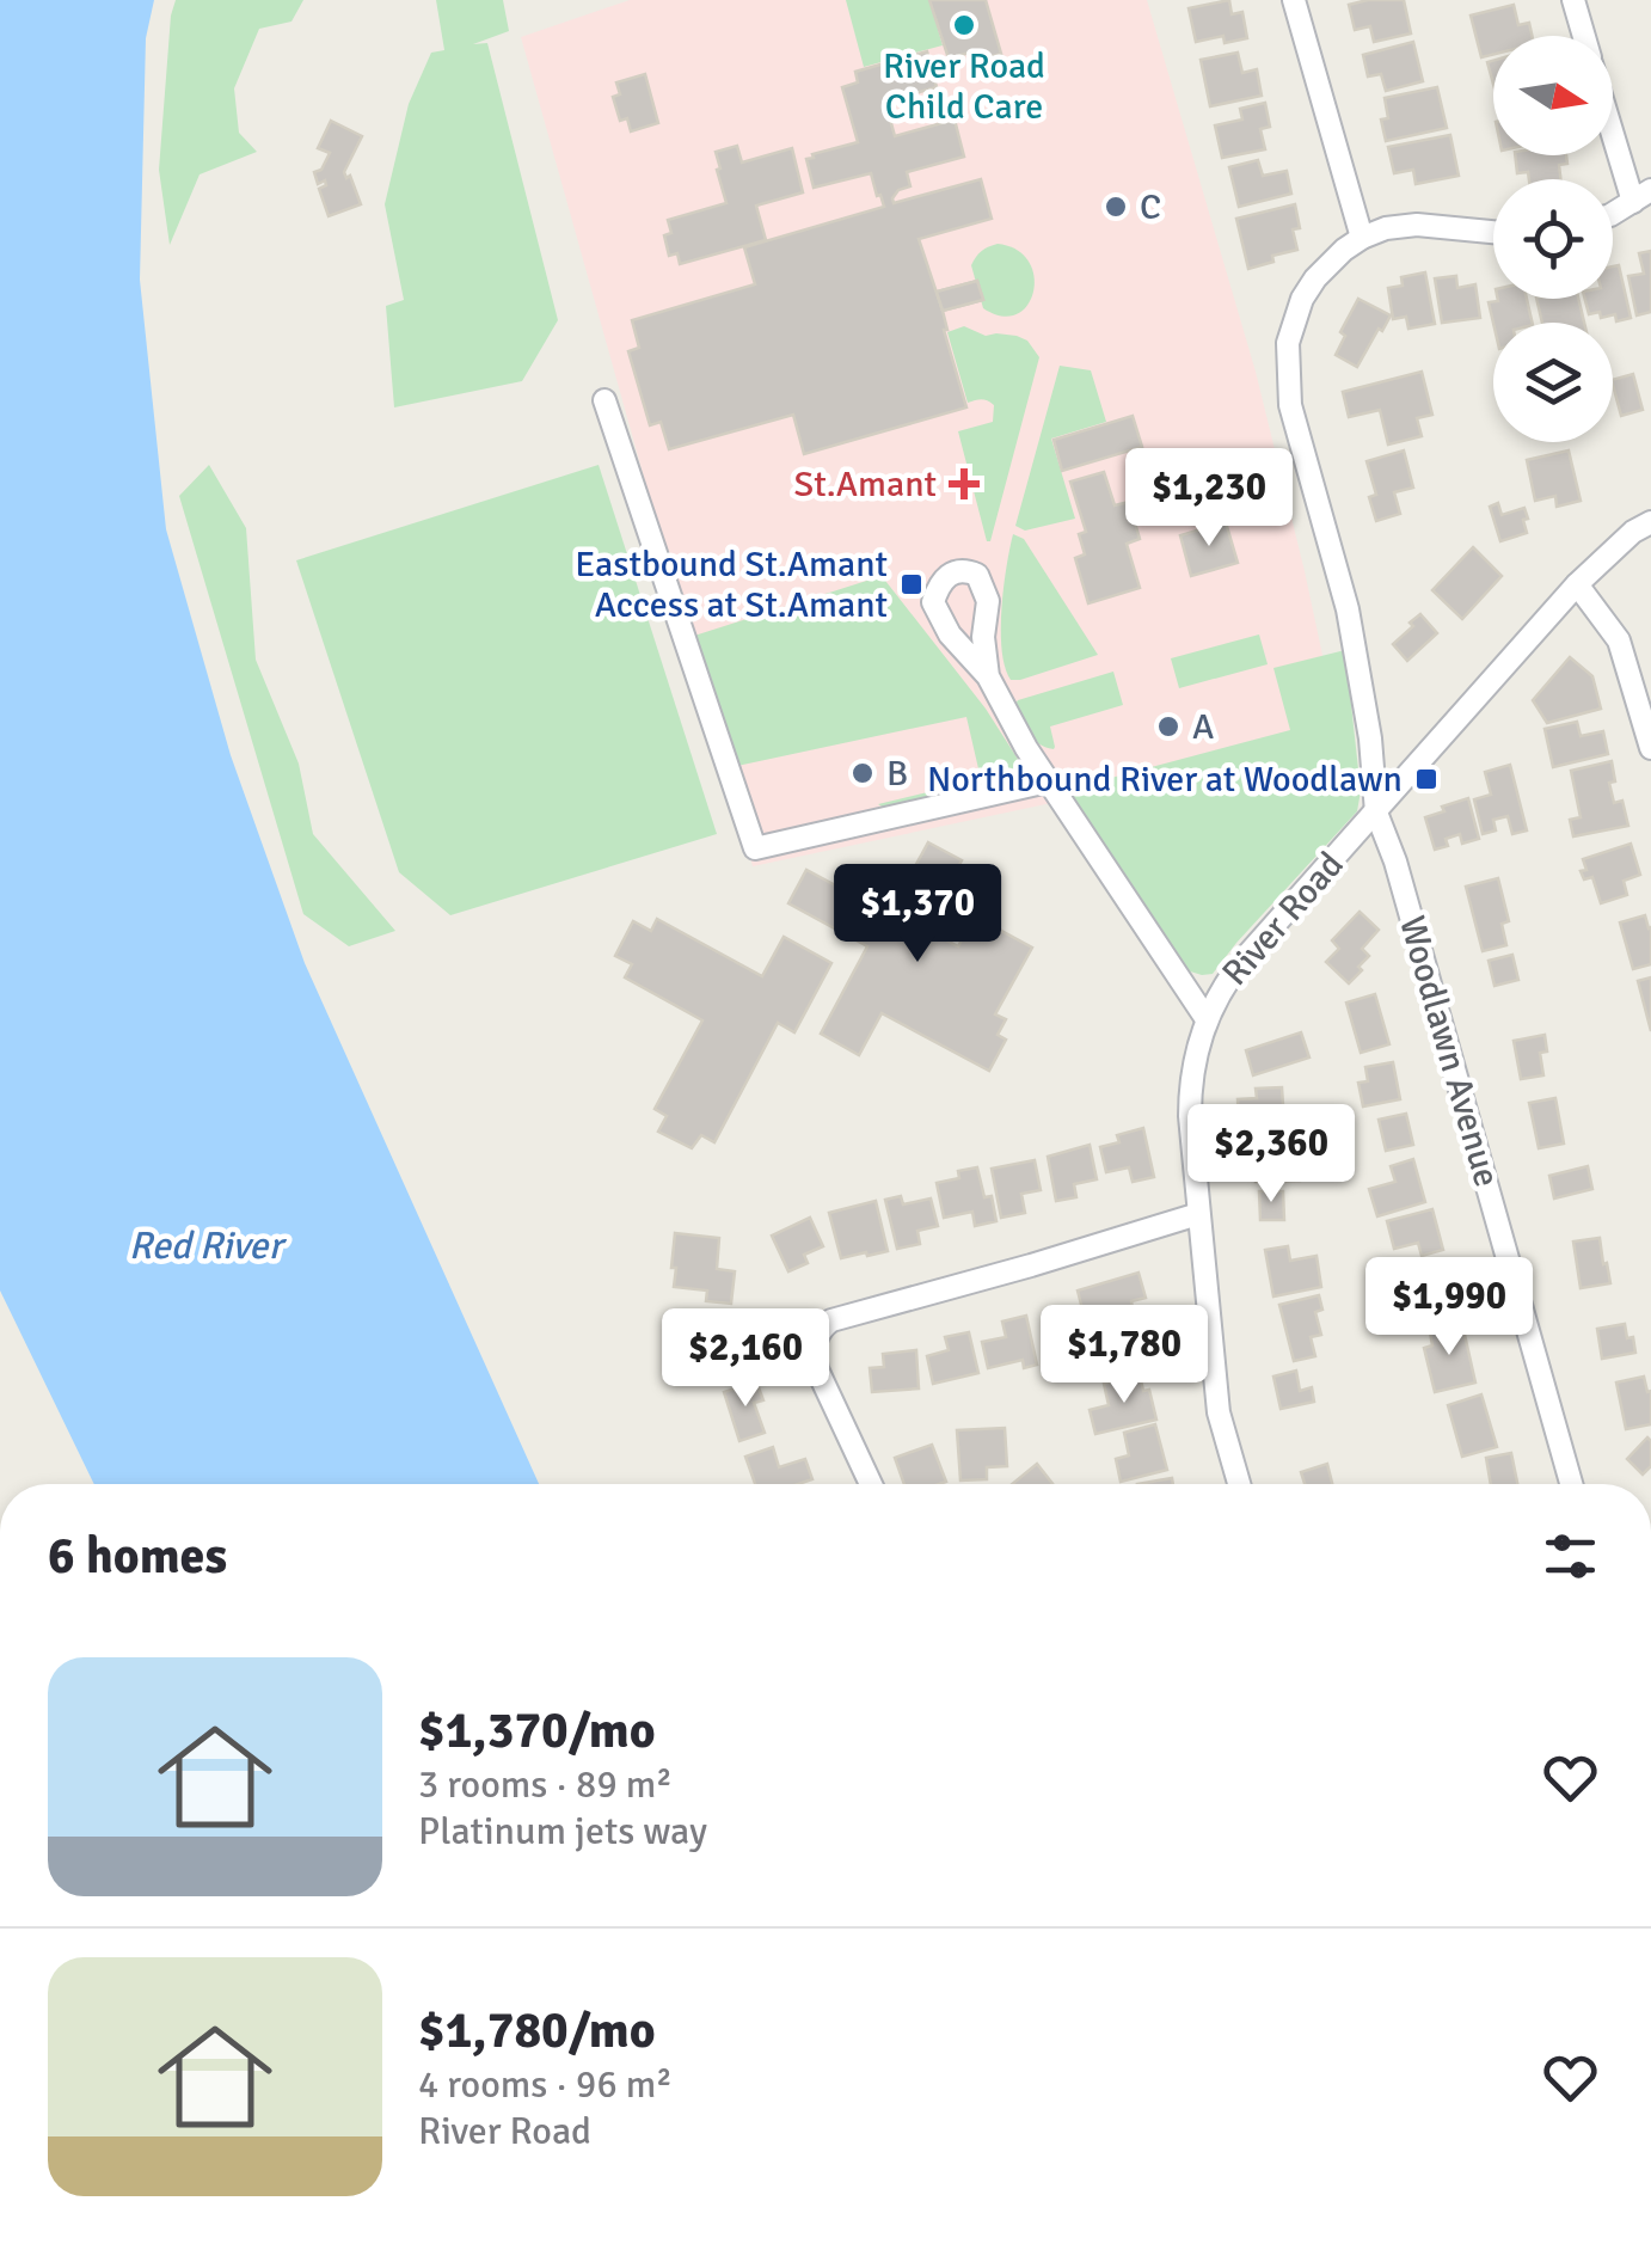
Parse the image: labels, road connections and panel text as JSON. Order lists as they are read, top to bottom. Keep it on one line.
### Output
{"streets":{"street":["River Road","Woodlawn Avenue"]},"crossings":[["River Road","Woodlawn Avenue"]],"water":["Red River"],"places":{"other":["River Road Child Care","C","A","B"],"health":["St.Amant"],"transit":["Eastbound St.Amant Access at St.Amant","Northbound River at Woodlawn"]},"north":"right","page":{"price":["$1,230","$1,370","$2,360","$1,990","$1,780","$2,160"],"heading":"6 homes","list":[{"name":"$1,370/mo","note":"3 rooms · 89 m² · Platinum jets way"},{"name":"$1,780/mo","note":"4 rooms · 96 m² · River Road"}]}}
